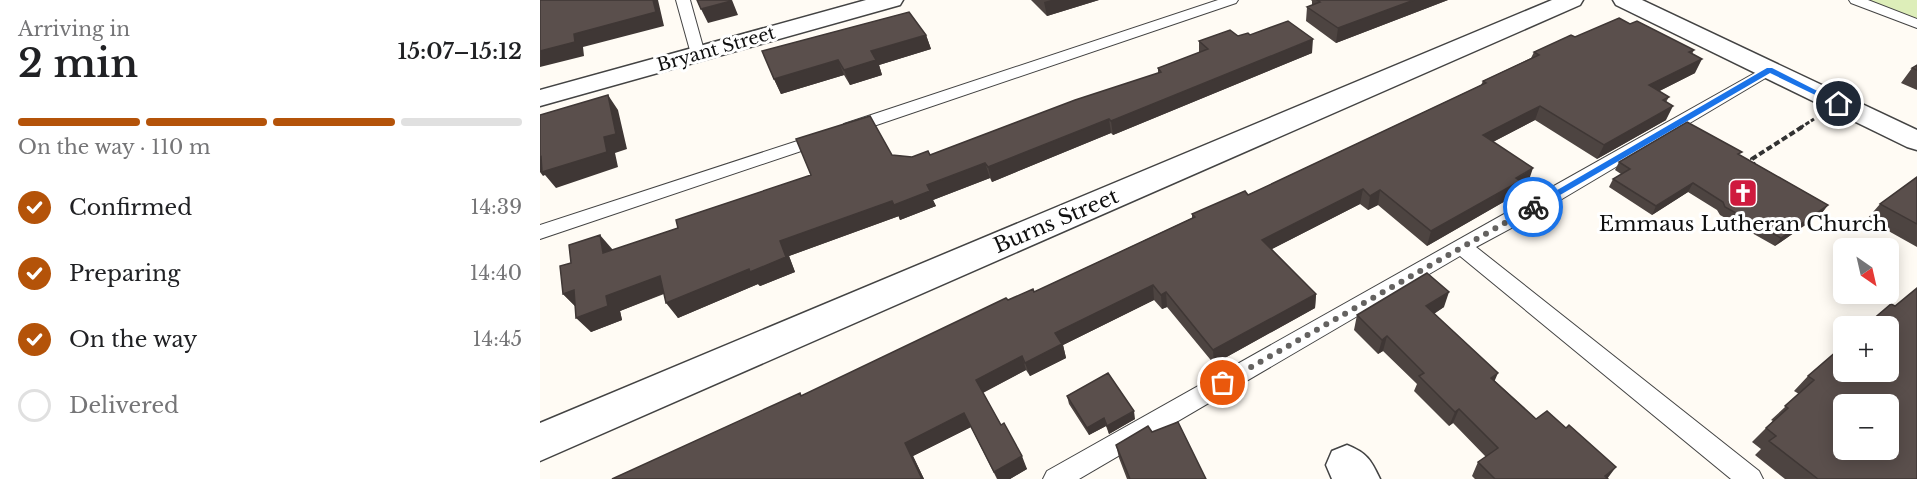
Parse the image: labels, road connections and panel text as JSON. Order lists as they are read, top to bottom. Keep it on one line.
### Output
{"streets":{"street":["Bryant Street","Burns Street"]},"places":{"church":["Emmaus Lutheran Church"]},"north":"bottom right","page":{"heading":["2 min","Arriving in","15:07–15:12"],"bar":"On the way · 110 m","list":[["Confirmed","14:39"],["Preparing","14:40"],["On the way","14:45"],"Delivered"],"map_buttons":["+","−"]}}
